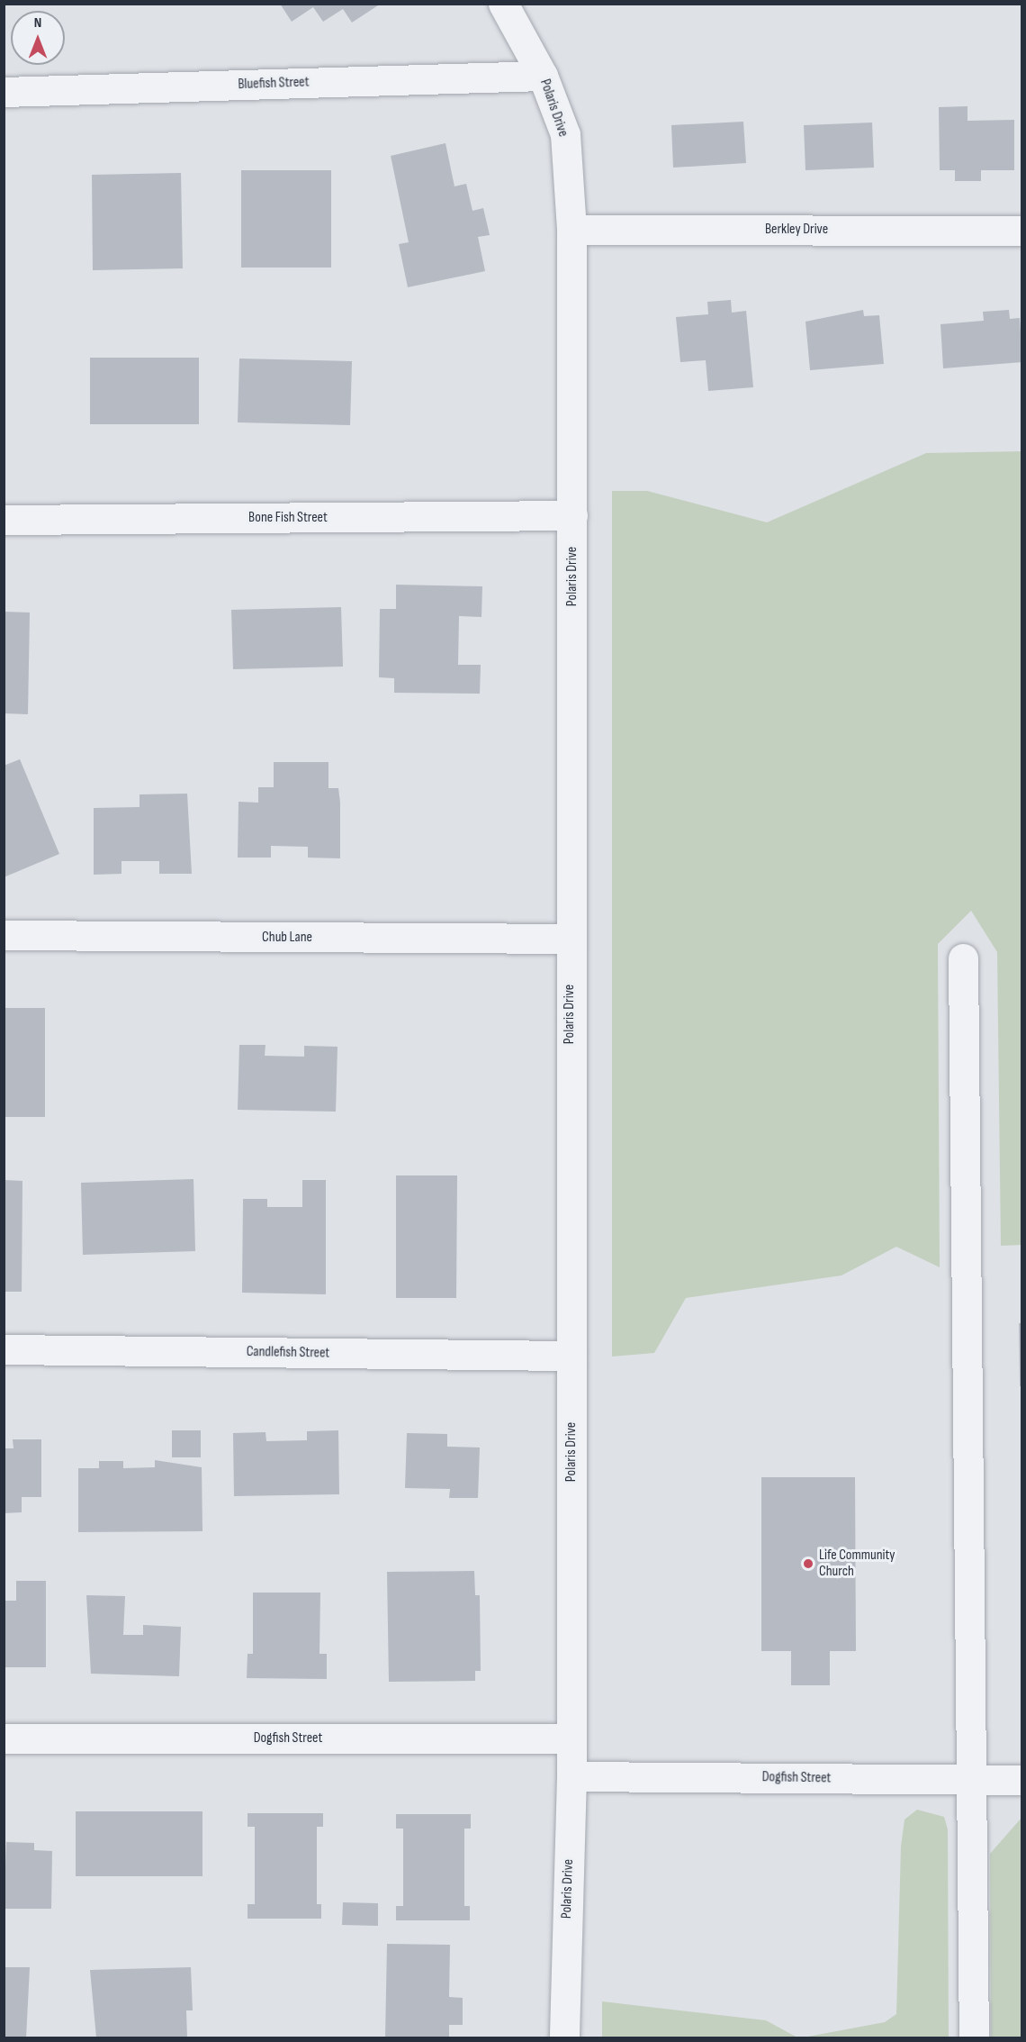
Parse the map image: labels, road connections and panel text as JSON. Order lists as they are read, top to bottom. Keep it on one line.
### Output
{"streets":{"street":["Bluefish Street","Polaris Drive","Berkley Drive","Bone Fish Street","Chub Lane","Candlefish Street","Dogfish Street"]},"crossings":[["Bluefish Street","Polaris Drive"],["Polaris Drive","Berkley Drive"],["Polaris Drive","Bone Fish Street"],["Polaris Drive","Chub Lane"],["Polaris Drive","Candlefish Street"],["Polaris Drive","Dogfish Street"]],"places":["Life Community Church"],"north":"top"}
